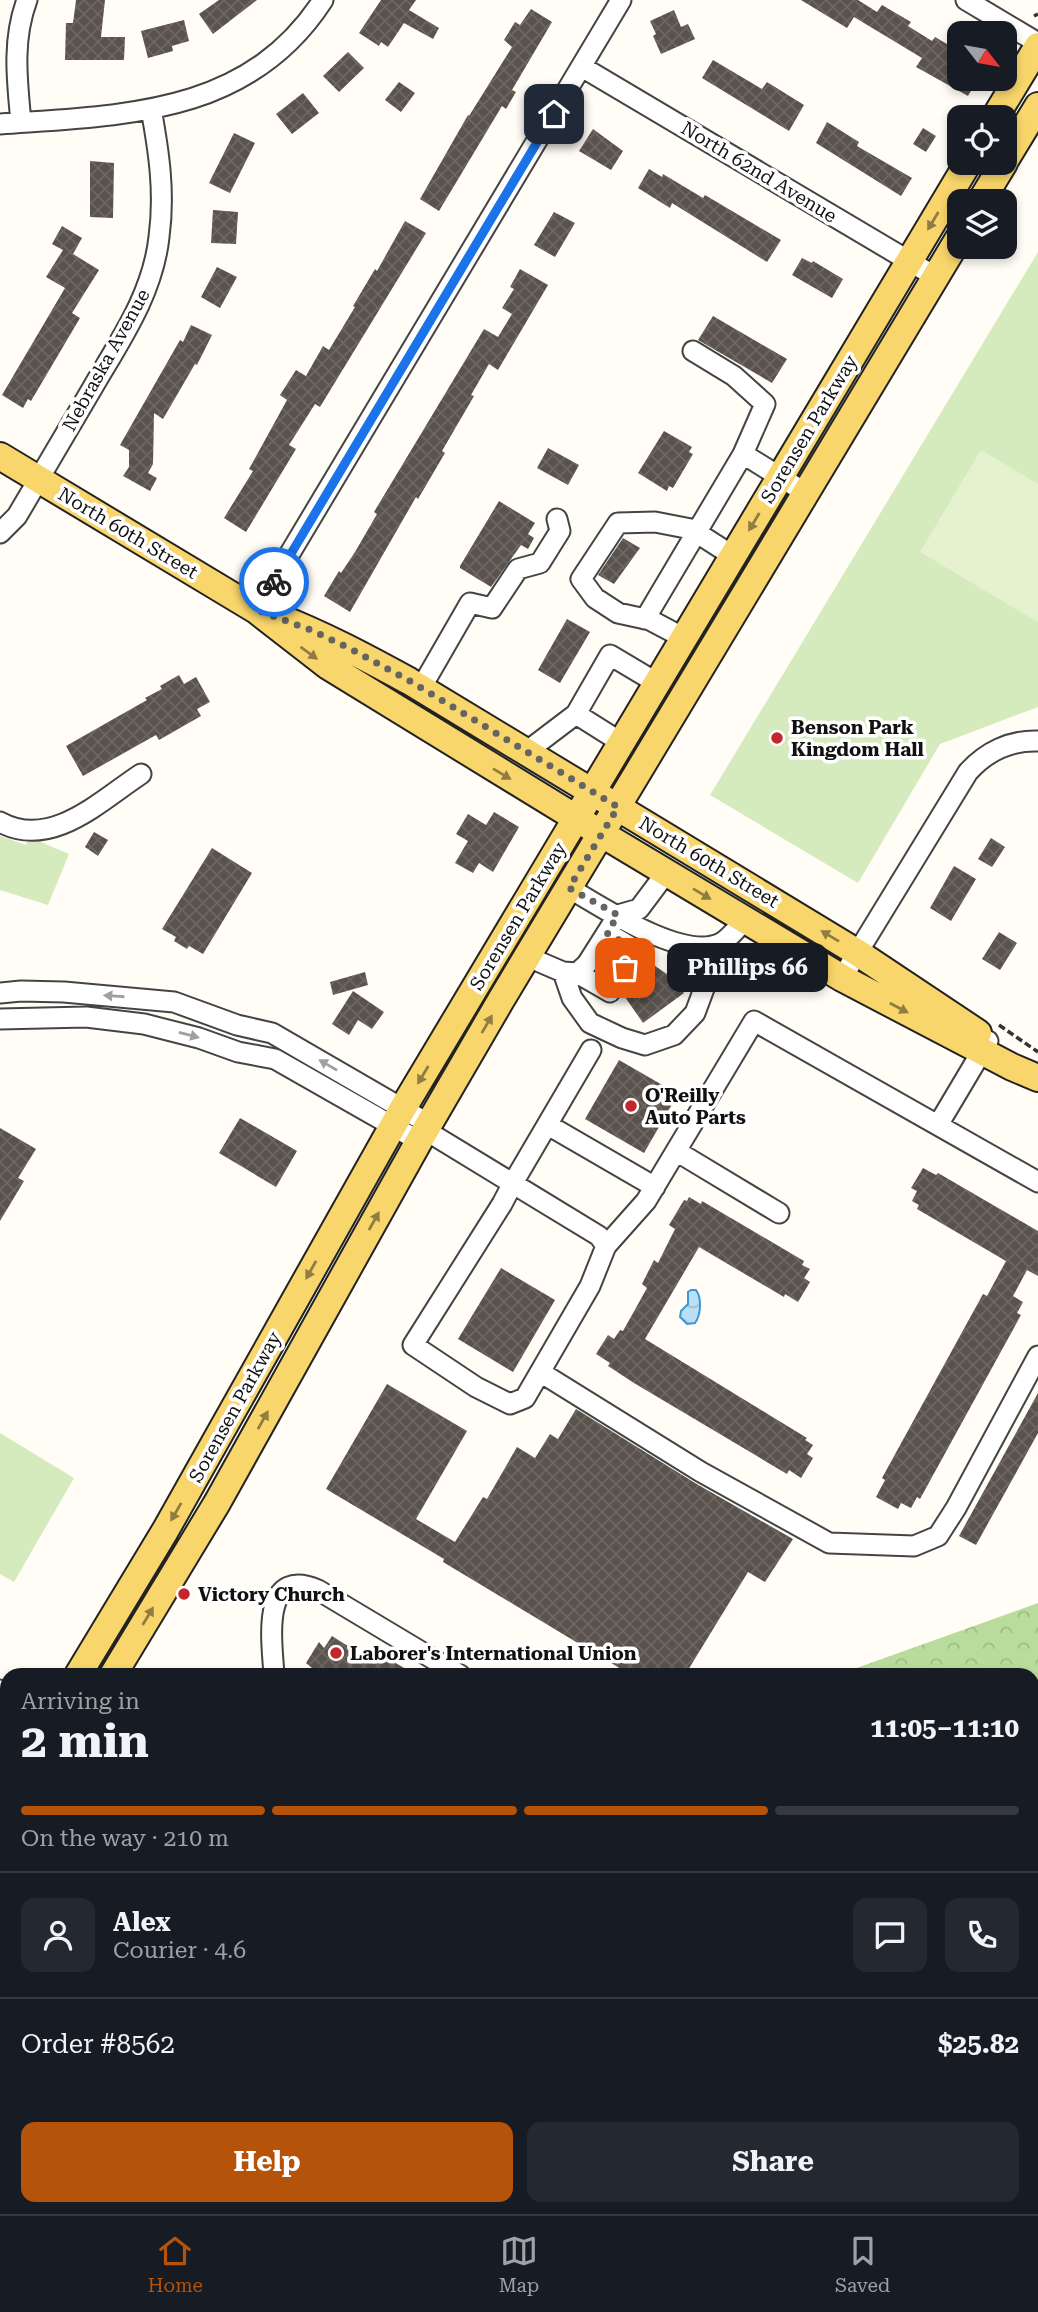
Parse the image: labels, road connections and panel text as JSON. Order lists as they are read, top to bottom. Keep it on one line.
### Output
{"streets":{"main road":["Sorensen Parkway","North 60th Street"],"street":["North 62nd Avenue","Nebraska Avenue"]},"crossings":[["North 62nd Avenue","Sorensen Parkway"],["Nebraska Avenue","North 60th Street"],["Sorensen Parkway","North 60th Street"]],"places":["Benson Park Kingdom Hall","Phillips 66","O'Reilly Auto Parts","Victory Church","Laborer's International Union"],"north":"bottom right","page":{"bubble":"Phillips 66","heading":["2 min","Arriving in","11:05–11:10"],"panel":["Alex","Courier · 4.6","Order #8562","$25.82"],"bar":"On the way · 210 m","buttons":["Help","Share"],"tabs":["Home","Map","Saved"]}}
